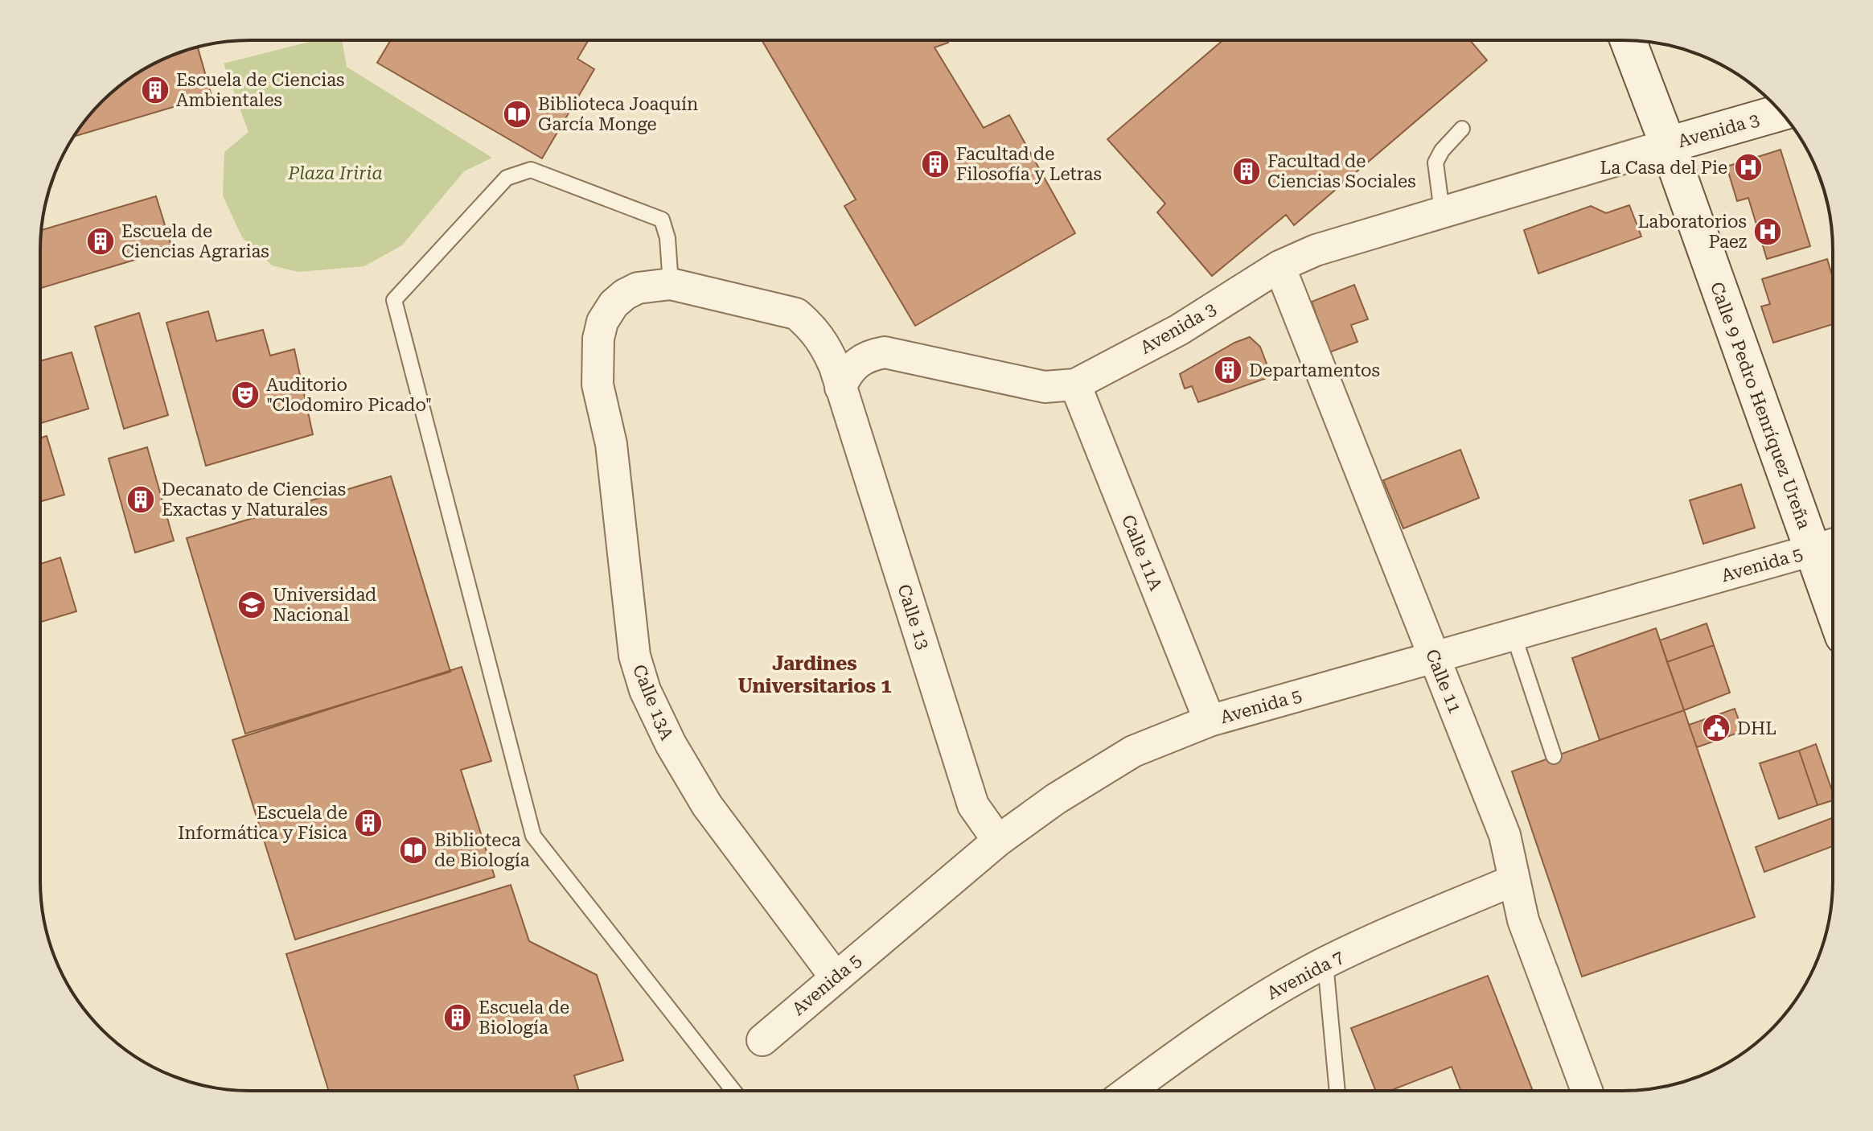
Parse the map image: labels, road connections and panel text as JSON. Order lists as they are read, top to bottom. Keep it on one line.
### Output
{"streets":{"main road":["Avenida 3","Calle 9 Pedro Henríquez Ureña"],"street":["Calle 11A","Avenida 5","Calle 13","Calle 11","Calle 13A","Avenida 7"]},"crossings":[["Avenida 3","Calle 9 Pedro Henríquez Ureña"],["Avenida 3","Calle 11A"],["Avenida 3","Calle 13"],["Avenida 3","Calle 11"],["Calle 9 Pedro Henríquez Ureña","Avenida 5"],["Calle 11A","Avenida 5"],["Avenida 5","Calle 13"],["Avenida 5","Calle 11"],["Avenida 5","Calle 13A"],["Calle 11","Avenida 7"]],"districts":["Jardines Universitarios 1"],"parks":["Plaza Iriria"],"places":{"building":["Escuela de Ciencias Ambientales","Facultad de Filosofía y Letras","Facultad de Ciencias Sociales","Escuela de Ciencias Agrarias","Departamentos","Decanato de Ciencias Exactas y Naturales","Escuela de Informática y Física","Escuela de Biología"],"library":["Biblioteca Joaquín García Monge","Biblioteca de Biología"],"hospital":["La Casa del Pie","Laboratorios Paez"],"theatre":["Auditorio \"Clodomiro Picado\""],"school or university":["Universidad Nacional"],"public building":["DHL"]}}
